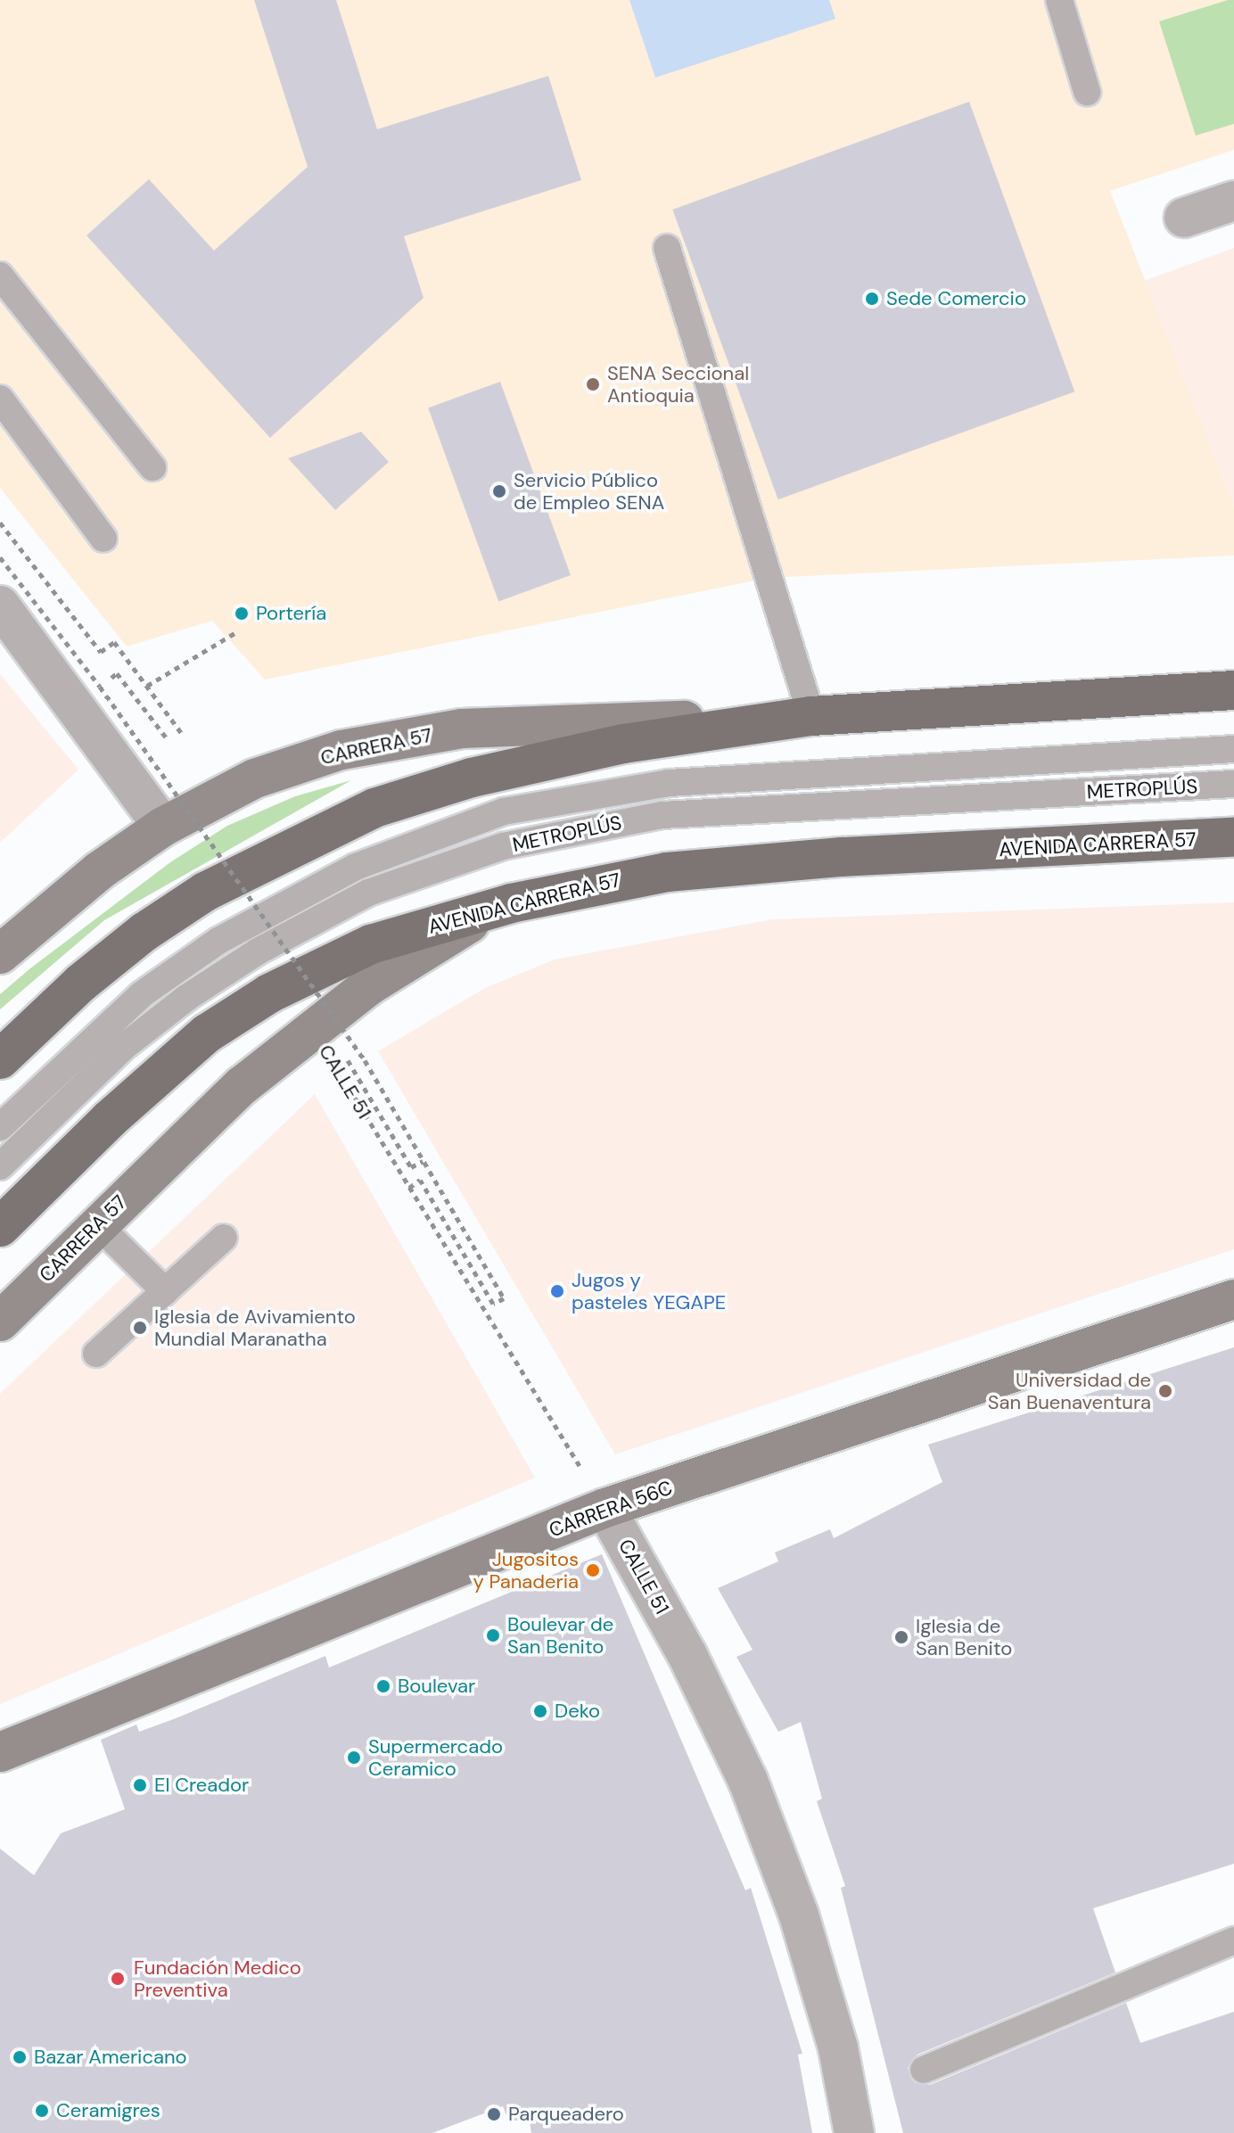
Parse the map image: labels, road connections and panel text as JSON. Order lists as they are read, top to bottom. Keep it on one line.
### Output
{"streets":{"main road":["AVENIDA CARRERA 57"],"street":["CARRERA 57","CALLE 51","CARRERA 56C"],"lane":["METROPLÚS"]},"crossings":[["CARRERA 57","AVENIDA CARRERA 57"],["CARRERA 57","CALLE 51"],["CALLE 51","CARRERA 56C"]],"places":["Sede Comercio","SENA Seccional Antioquia","Servicio Público de Empleo SENA","Portería","Jugos y pasteles YEGAPE","Iglesia de Avivamiento Mundial Maranatha","Universidad de San Buenaventura","Jugositos y Panaderia","Boulevar de San Benito","Iglesia de San Benito","Boulevar","Deko","Supermercado Ceramico","El Creador","Fundación Medico Preventiva","Bazar Americano","Ceramigres","Parqueadero"]}
